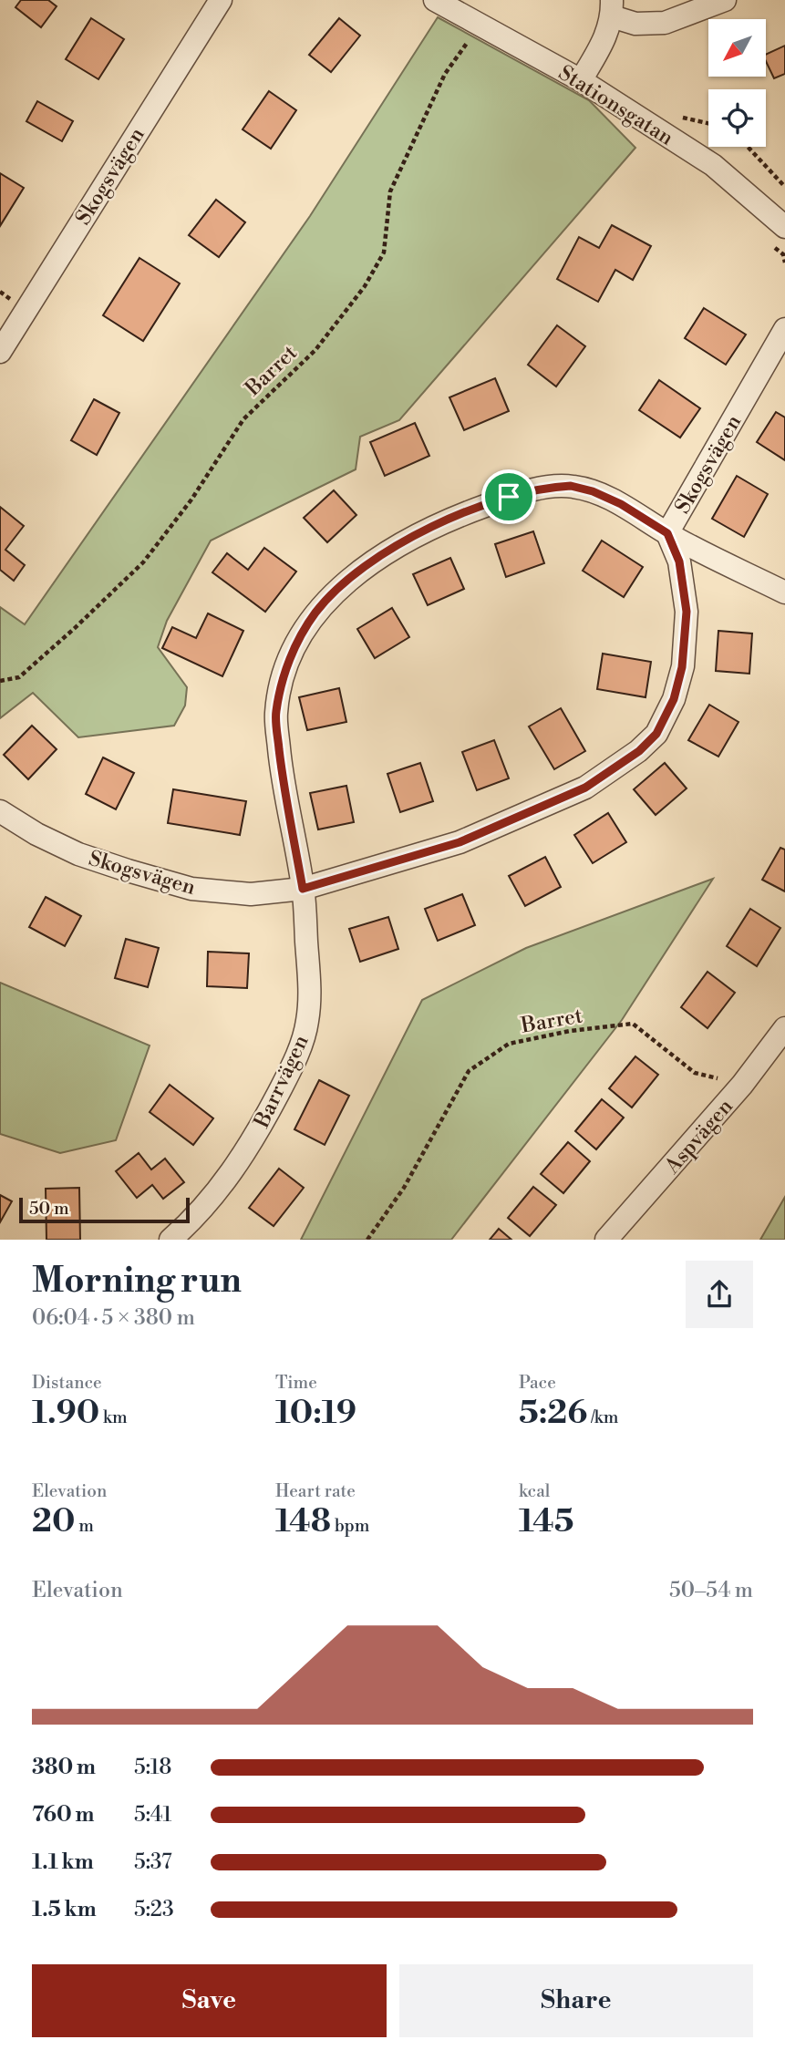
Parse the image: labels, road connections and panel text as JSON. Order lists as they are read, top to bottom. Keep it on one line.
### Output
{"streets":{"street":["Stationsgatan","Skogsvägen","Barrvägen","Aspvägen"],"path":["Barret"]},"crossings":[["Stationsgatan","Barret"],["Skogsvägen","Barrvägen"],["Barret","Aspvägen"]],"scale_bar":"50 m","north":"bottom left","page":{"scale":"50 m","heading":["Morning run","06:04 · 5 × 380 m"],"stats":[["Distance","1.90 km"],["Time","10:19"],["Pace","5:26 /km"],["Elevation","20 m"],["Heart rate","148 bpm"],["kcal","145"]],"chart":["Elevation","50–54 m"],"list":[{"name":"380 m","note":"5:18"},{"name":"760 m","note":"5:41"},{"name":"1.1 km","note":"5:37"},{"name":"1.5 km","note":"5:23"}],"buttons":["Save","Share"]}}
